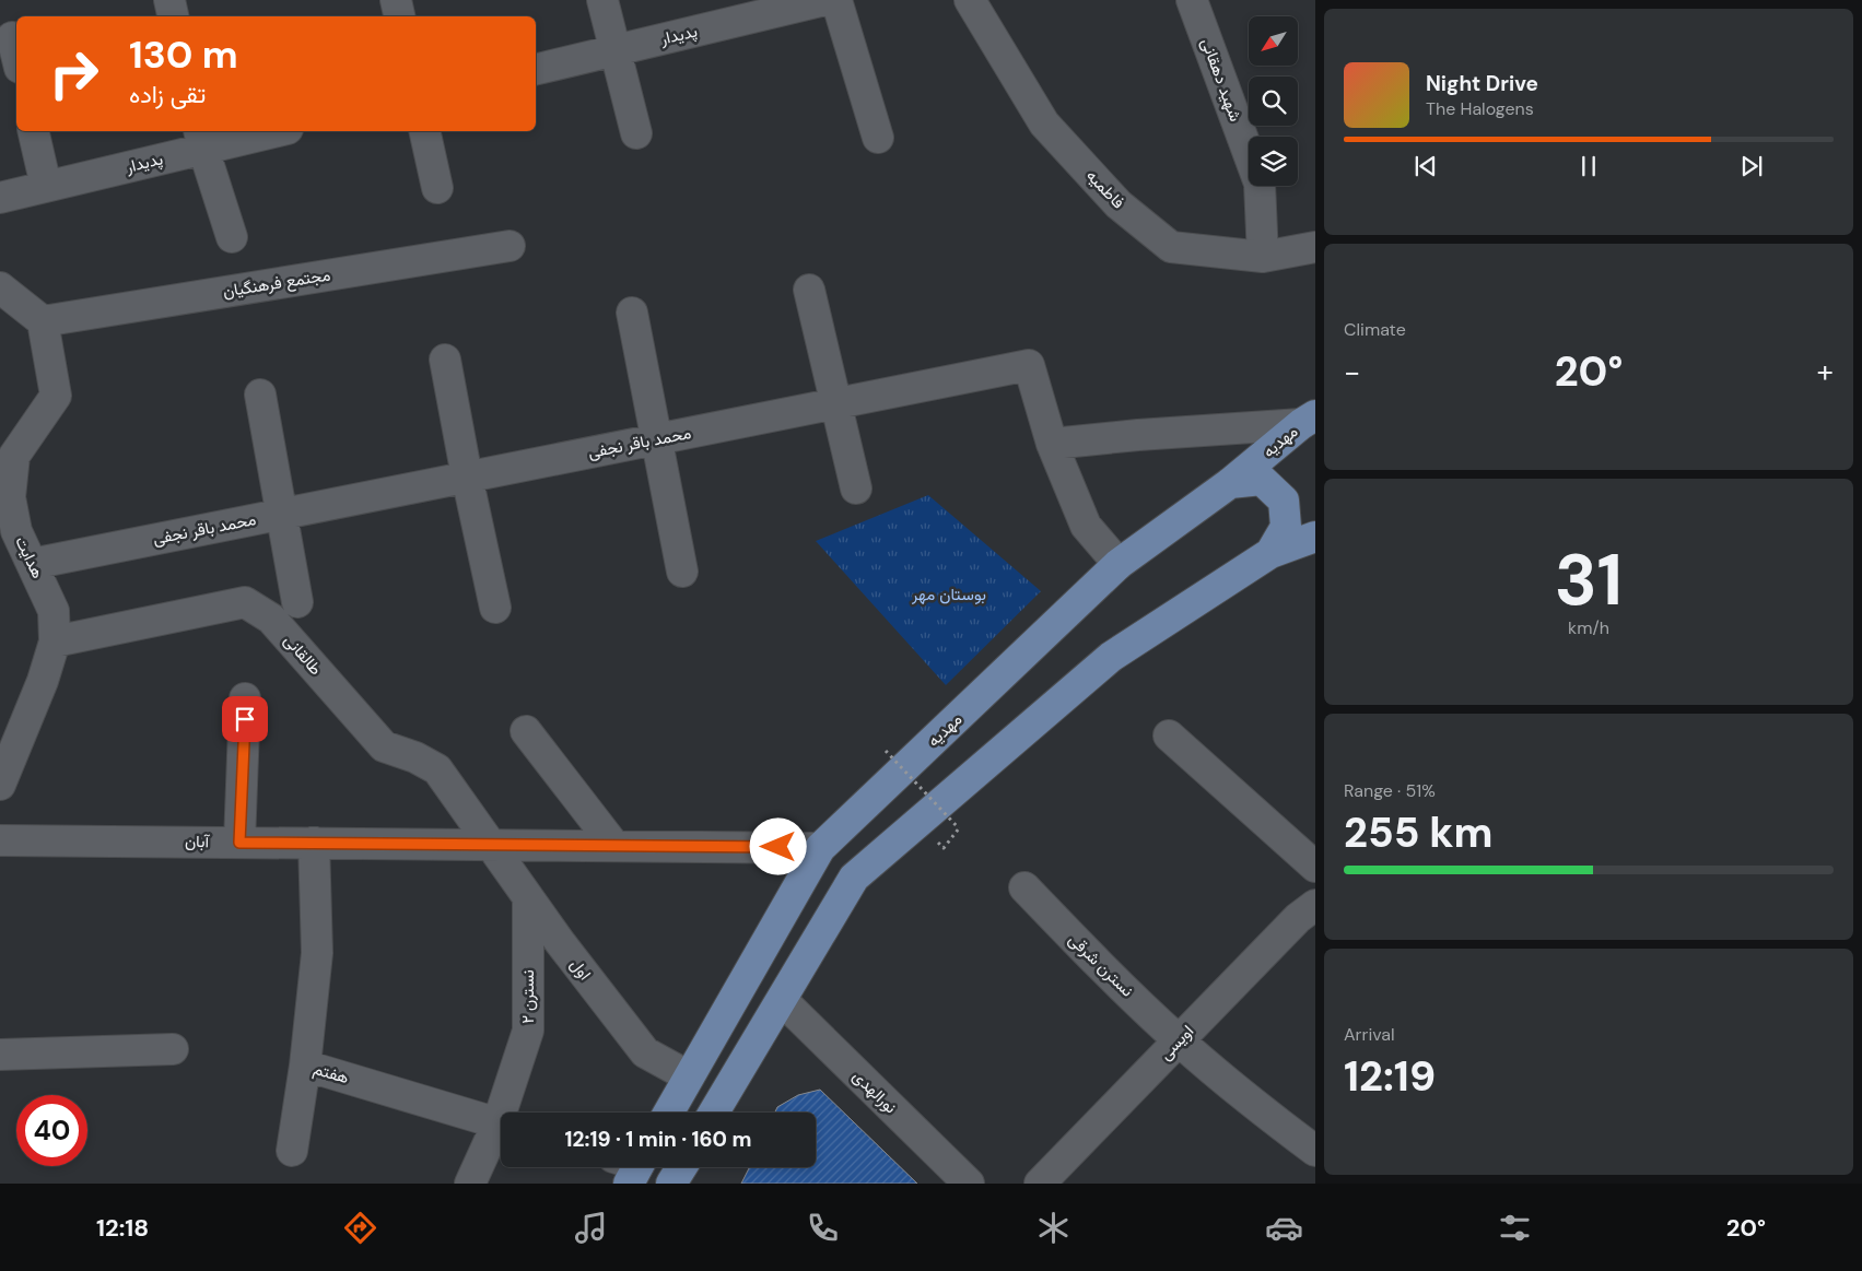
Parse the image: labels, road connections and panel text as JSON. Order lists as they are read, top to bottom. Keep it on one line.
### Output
{"streets":{"main road":["مهدیه"],"street":["پدیدار","شهید دهقانی","فاطمیه","مجتمع فرهنگیان","محمد باقر نجفی","هدایت","طالقانی","آبان","نسترن شرقی","اول","نسترن ۲","اویسی","هفتم","نورالهدی"]},"crossings":[["شهید دهقانی","فاطمیه"],["مجتمع فرهنگیان","هدایت"],["مهدیه","محمد باقر نجفی"],["مهدیه","آبان"],["مهدیه","اول"],["محمد باقر نجفی","هدایت"],["هدایت","طالقانی"],["طالقانی","آبان"],["طالقانی","اول"],["آبان","اول"],["آبان","هفتم"],["نسترن شرقی","اویسی"],["اول","نسترن ۲"]],"parks":["بوستان مهر"],"north":"bottom left","page":{"turn":["130 m","تقی زاده"],"song":["Night Drive","The Halogens"],"tile":["Climate",["31","km/h"],["Range · 51%","255 km"],["Arrival","12:19"]],"heat":["−","20°","+"],"limit":"40","trip":"12:19 · 1 min · 160 m","tabs":["12:18","20°"]}}
